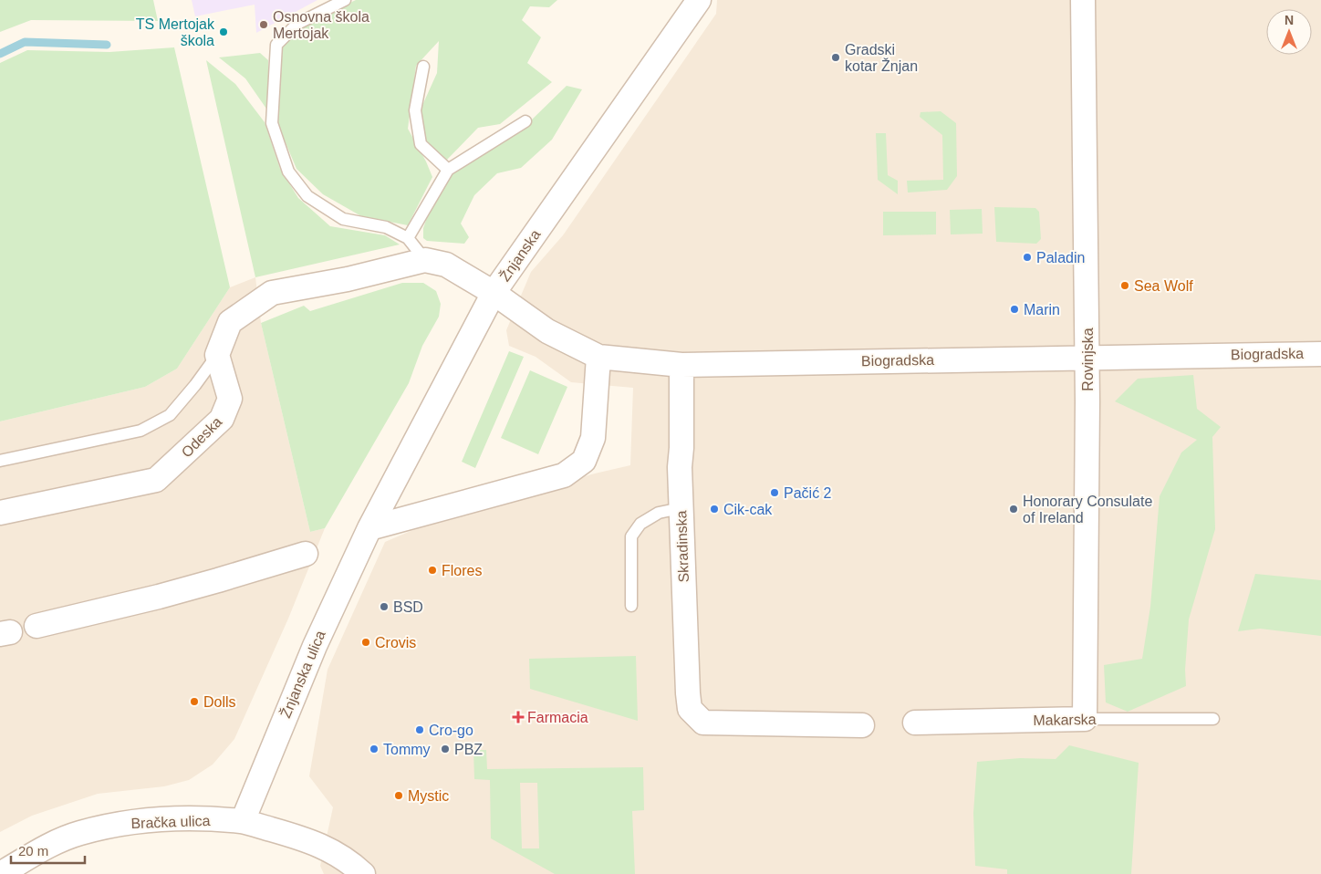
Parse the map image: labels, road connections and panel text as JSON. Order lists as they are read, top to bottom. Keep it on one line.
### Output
{"streets":{"street":["Žnjanska","Biogradska","Rovinjska","Odeska","Skradinska","Žnjanska ulica","Makarska","Bračka ulica"]},"crossings":[["Žnjanska","Biogradska"],["Žnjanska","Žnjanska ulica"],["Biogradska","Rovinjska"],["Biogradska","Skradinska"],["Rovinjska","Makarska"],["Žnjanska ulica","Bračka ulica"]],"places":{"other":["Osnovna škola Mertojak","TS Mertojak škola","Gradski kotar Žnjan","Paladin","Sea Wolf","Marin","Pačić 2","Cik-cak","Honorary Consulate of Ireland","Flores","BSD","Crovis","Dolls","Cro-go","Tommy","PBZ","Mystic"],"health":["Farmacia"]},"scale_bar":"20 m","north":"top"}
